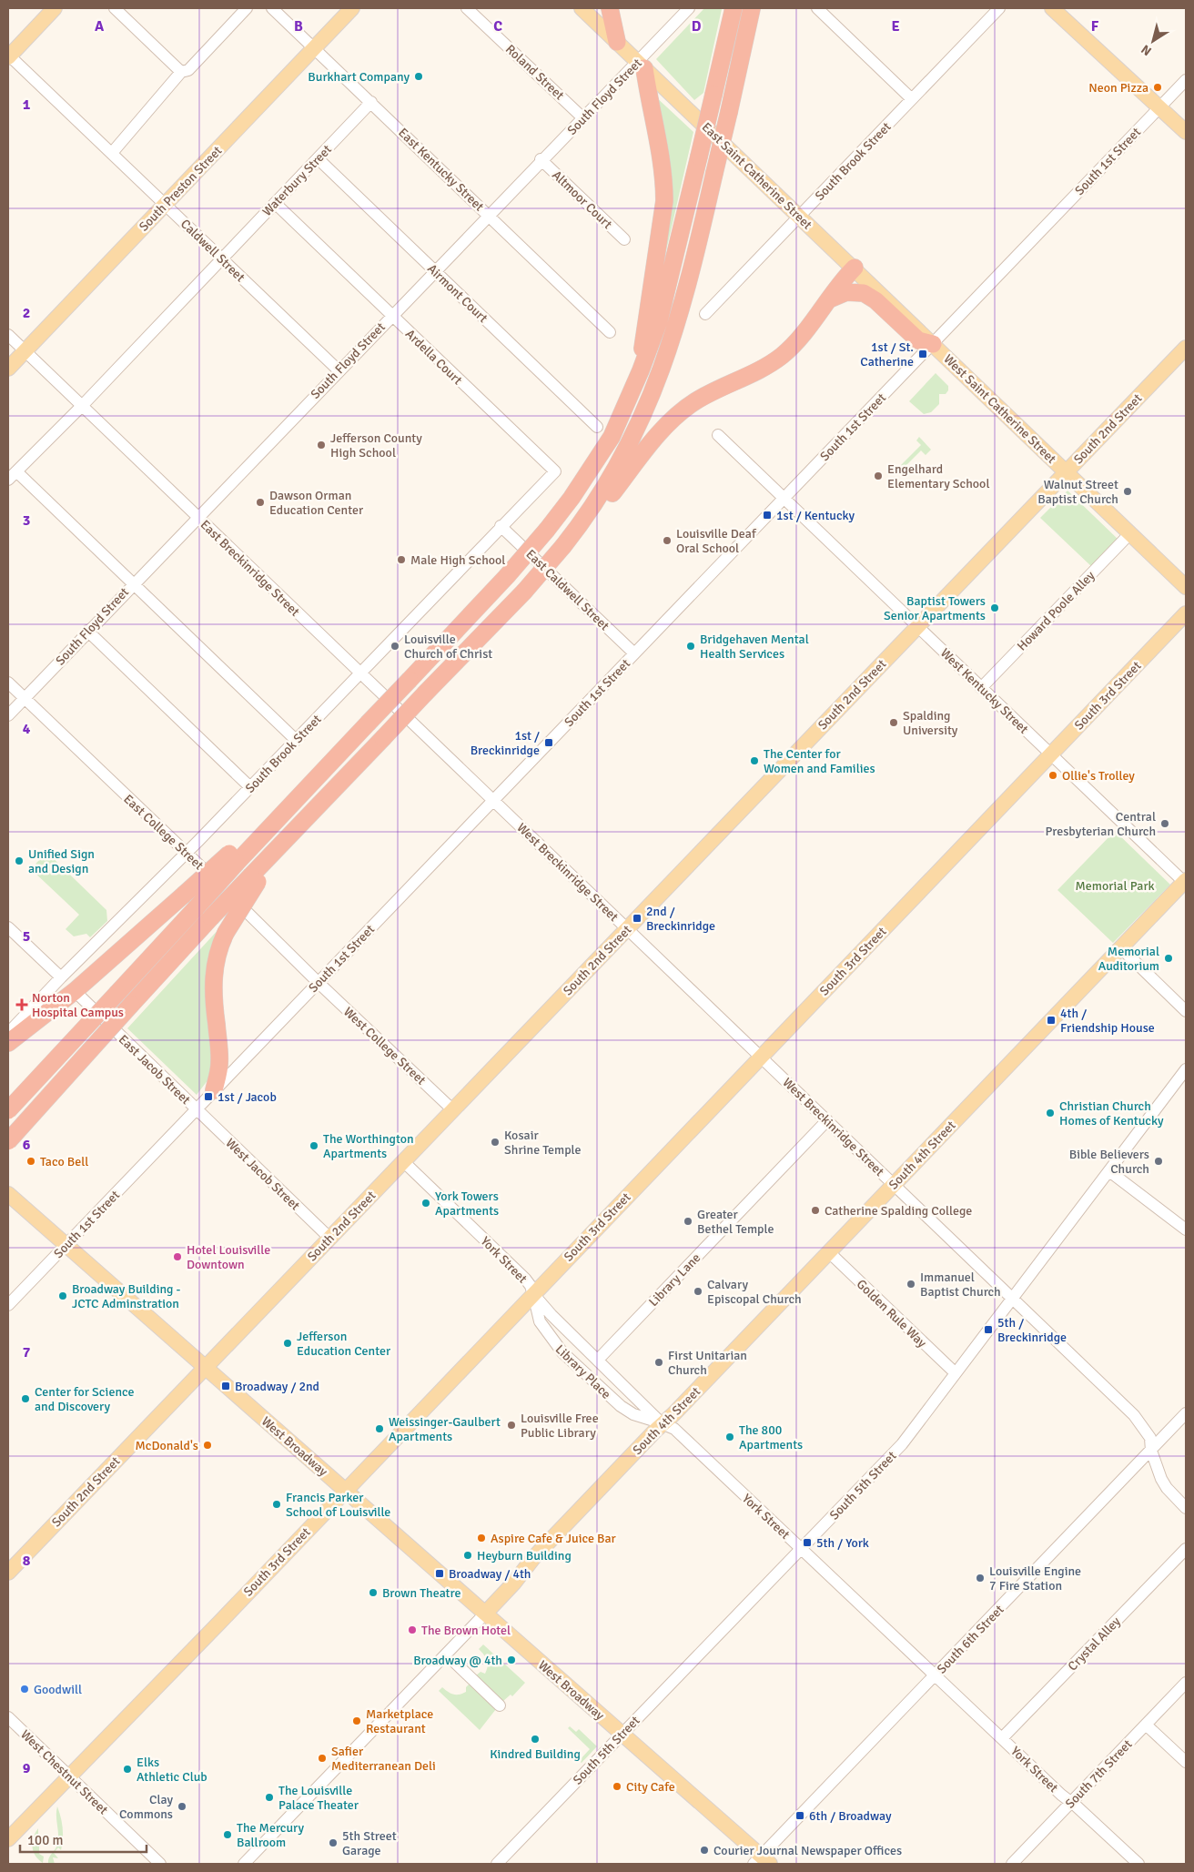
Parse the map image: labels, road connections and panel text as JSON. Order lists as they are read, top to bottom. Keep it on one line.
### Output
{"streets":{"main road":["East Saint Catherine Street","South Preston Street","West Saint Catherine Street","South 2nd Street","South 3rd Street","South 4th Street","West Broadway"],"street":["Roland Street","South Floyd Street","South Brook Street","South 1st Street","East Kentucky Street","Waterbury Street","Altmoor Court","Caldwell Street","Airmont Court","Ardella Court","East Breckinridge Street","East Caldwell Street","Howard Poole Alley","West Kentucky Street","East College Street","West Breckinridge Street","West College Street","East Jacob Street","West Jacob Street","York Street","Library Lane","Golden Rule Way","Library Place","South 5th Street","South 6th Street","Crystal Alley","West Chestnut Street","South 7th Street"]},"crossings":[["Roland Street","South Floyd Street"],["South Floyd Street","East Kentucky Street"],["South Floyd Street","East Saint Catherine Street"],["South Floyd Street","Altmoor Court"],["South Floyd Street","Caldwell Street"],["South Floyd Street","Airmont Court"],["South Floyd Street","Ardella Court"],["South Floyd Street","East Breckinridge Street"],["South Floyd Street","East College Street"],["South Brook Street","East Saint Catherine Street"],["South Brook Street","Ardella Court"],["South Brook Street","East Breckinridge Street"],["South Brook Street","East Caldwell Street"],["South Brook Street","East College Street"],["South 1st Street","East Saint Catherine Street"],["South 1st Street","West Saint Catherine Street"],["South 1st Street","East Breckinridge Street"],["South 1st Street","East Caldwell Street"],["South 1st Street","West Kentucky Street"],["South 1st Street","East College Street"],["South 1st Street","West Breckinridge Street"],["South 1st Street","West College Street"],["South 1st Street","East Jacob Street"],["South 1st Street","West Jacob Street"],["South 1st Street","West Broadway"],["East Kentucky Street","Waterbury Street"],["East Kentucky Street","South Preston Street"],["East Saint Catherine Street","West Saint Catherine Street"],["Waterbury Street","Caldwell Street"],["Waterbury Street","Airmont Court"],["Waterbury Street","Ardella Court"],["Waterbury Street","East Breckinridge Street"],["South Preston Street","Caldwell Street"],["South Preston Street","East Breckinridge Street"],["West Saint Catherine Street","South 2nd Street"],["West Saint Catherine Street","Howard Poole Alley"],["South 2nd Street","West Kentucky Street"],["South 2nd Street","West Breckinridge Street"],["South 2nd Street","West College Street"],["South 2nd Street","West Jacob Street"],["South 2nd Street","York Street"],["South 2nd Street","West Broadway"],["East Breckinridge Street","West Breckinridge Street"],["Howard Poole Alley","West Kentucky Street"],["West Kentucky Street","South 3rd Street"],["West Kentucky Street","South 4th Street"],["South 3rd Street","West Breckinridge Street"],["South 3rd Street","York Street"],["South 3rd Street","Library Place"],["South 3rd Street","West Broadway"],["South 3rd Street","West Chestnut Street"],["East College Street","West College Street"],["West Breckinridge Street","South 4th Street"],["West Breckinridge Street","Library Lane"],["West Breckinridge Street","South 5th Street"],["West Breckinridge Street","South 6th Street"],["East Jacob Street","West Jacob Street"],["South 4th Street","York Street"],["South 4th Street","Golden Rule Way"],["South 4th Street","Library Place"],["South 4th Street","West Broadway"],["York Street","Library Lane"],["York Street","Library Place"],["York Street","South 5th Street"],["York Street","South 6th Street"],["York Street","Crystal Alley"],["York Street","South 7th Street"],["Golden Rule Way","South 5th Street"],["West Broadway","South 5th Street"],["West Broadway","South 6th Street"]],"parks":["Memorial Park"],"places":{"other":["Burkhart Company","Neon Pizza","Jefferson County High School","Engelhard Elementary School","Walnut Street Baptist Church","Dawson Orman Education Center","Louisville Deaf Oral School","Male High School","Baptist Towers Senior Apartments","Louisville Church of Christ","Bridgehaven Mental Health Services","Spalding University","The Center for Women and Families","Ollie's Trolley","Central Presbyterian Church","Unified Sign and Design","Memorial Auditorium","Christian Church Homes of Kentucky","Kosair Shrine Temple","The Worthington Apartments","Taco Bell","Bible Believers Church","York Towers Apartments","Catherine Spalding College","Greater Bethel Temple","Hotel Louisville Downtown","Immanuel Baptist Church","Calvary Episcopal Church","Broadway Building - JCTC Adminstration","Jefferson Education Center","First Unitarian Church","Center for Science and Discovery","Louisville Free Public Library","Weissinger-Gaulbert Apartments","The 800 Apartments","McDonald's","Francis Parker School of Louisville","Aspire Cafe & Juice Bar","Heyburn Building","Louisville Engine 7 Fire Station","Brown Theatre","The Brown Hotel","Broadway @ 4th","Goodwill","Marketplace Restaurant","Kindred Building","Safier Mediterranean Deli","Elks Athletic Club","City Cafe","The Louisville Palace Theater","Clay Commons","The Mercury Ballroom","5th Street Garage","Courier Journal Newspaper Offices"],"transit":["1st / St. Catherine","1st / Kentucky","1st / Breckinridge","2nd / Breckinridge","4th / Friendship House","1st / Jacob","5th / Breckinridge","Broadway / 2nd","5th / York","Broadway / 4th","6th / Broadway"],"health":["Norton Hospital Campus"]},"scale_bar":"100 m","north":"bottom left","grid":{"columns":["A","B","C","D","E","F"],"rows":["1","2","3","4","5","6","7","8","9"]}}
